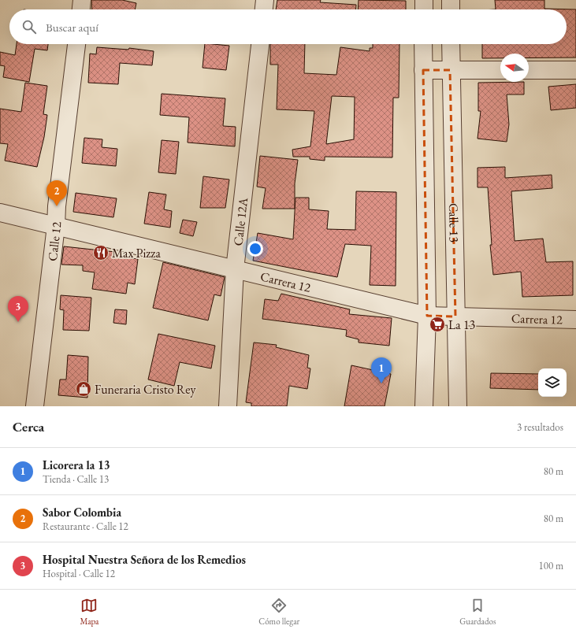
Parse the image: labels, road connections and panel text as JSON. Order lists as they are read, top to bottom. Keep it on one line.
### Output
{"streets":{"street":["Calle 12A","Calle 13","Calle 12","Carrera 12"]},"crossings":[["Calle 12A","Carrera 12"],["Calle 13","Carrera 12"],["Calle 12","Carrera 12"]],"places":{"restaurant":["Max Pizza"],"supermarket":["La 13"],"shop":["Funeraria Cristo Rey"]},"north":"left","page":{"search":"Buscar aquí","pins":["2","3","1"],"heading":["Cerca","3 resultados"],"list":[{"mark":"1","name":"Licorera la 13","note":"Tienda · Calle 13","value":"80 m"},{"mark":"2","name":"Sabor Colombia","note":"Restaurante · Calle 12","value":"80 m"},{"mark":"3","name":"Hospital Nuestra Señora de los Remedios","note":"Hospital · Calle 12","value":"100 m"}],"nav":["Mapa","Cómo llegar","Guardados"]}}
